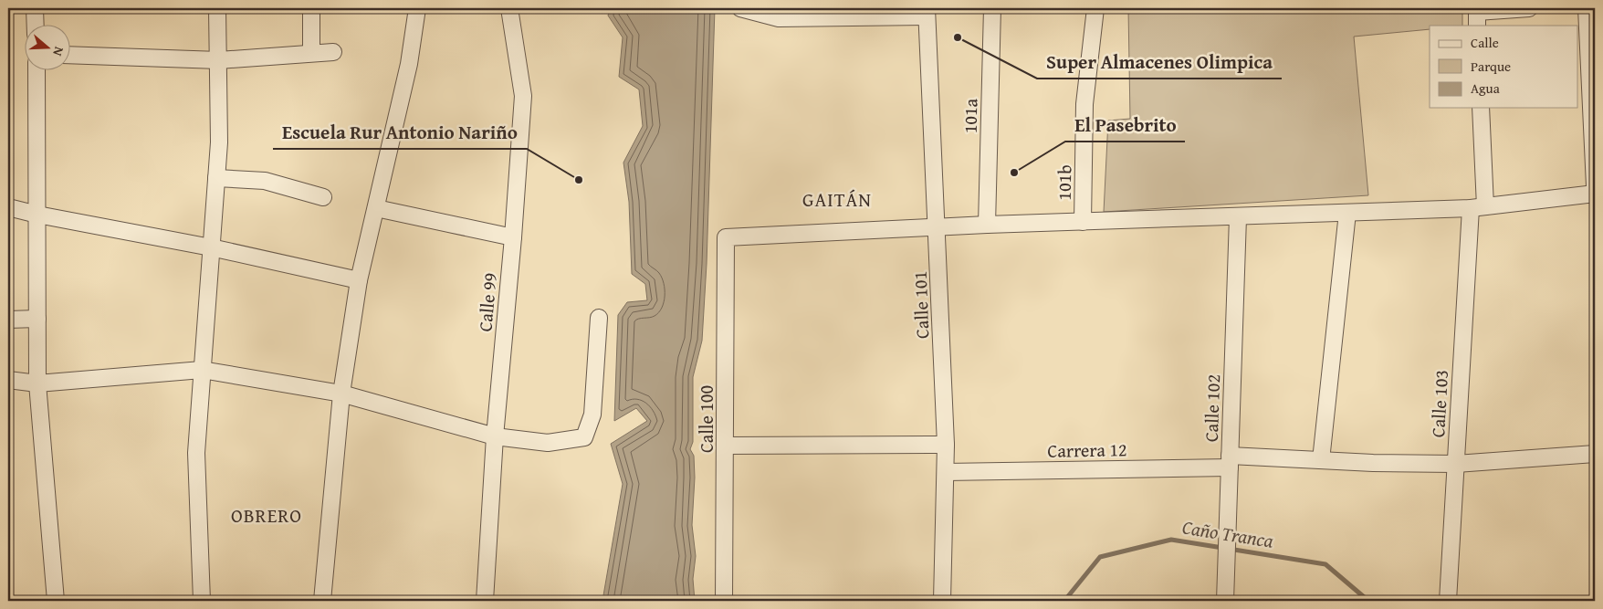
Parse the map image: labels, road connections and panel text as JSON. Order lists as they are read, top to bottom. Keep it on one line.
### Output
{"streets":{"street":["101a","101b","Calle 99","Calle 101","Calle 103","Calle 102","Calle 100","Carrera 12"]},"crossings":[["Calle 101","Calle 100"],["Calle 101","Carrera 12"],["Calle 103","Carrera 12"],["Calle 102","Carrera 12"]],"districts":["GAITÁN","OBRERO"],"water":["Caño Tranca"],"places":["Super Almacenes Olimpica","El Pasebrito","Escuela Rur Antonio Nariño"],"legend":["Calle","Parque","Agua"],"north":"right"}
